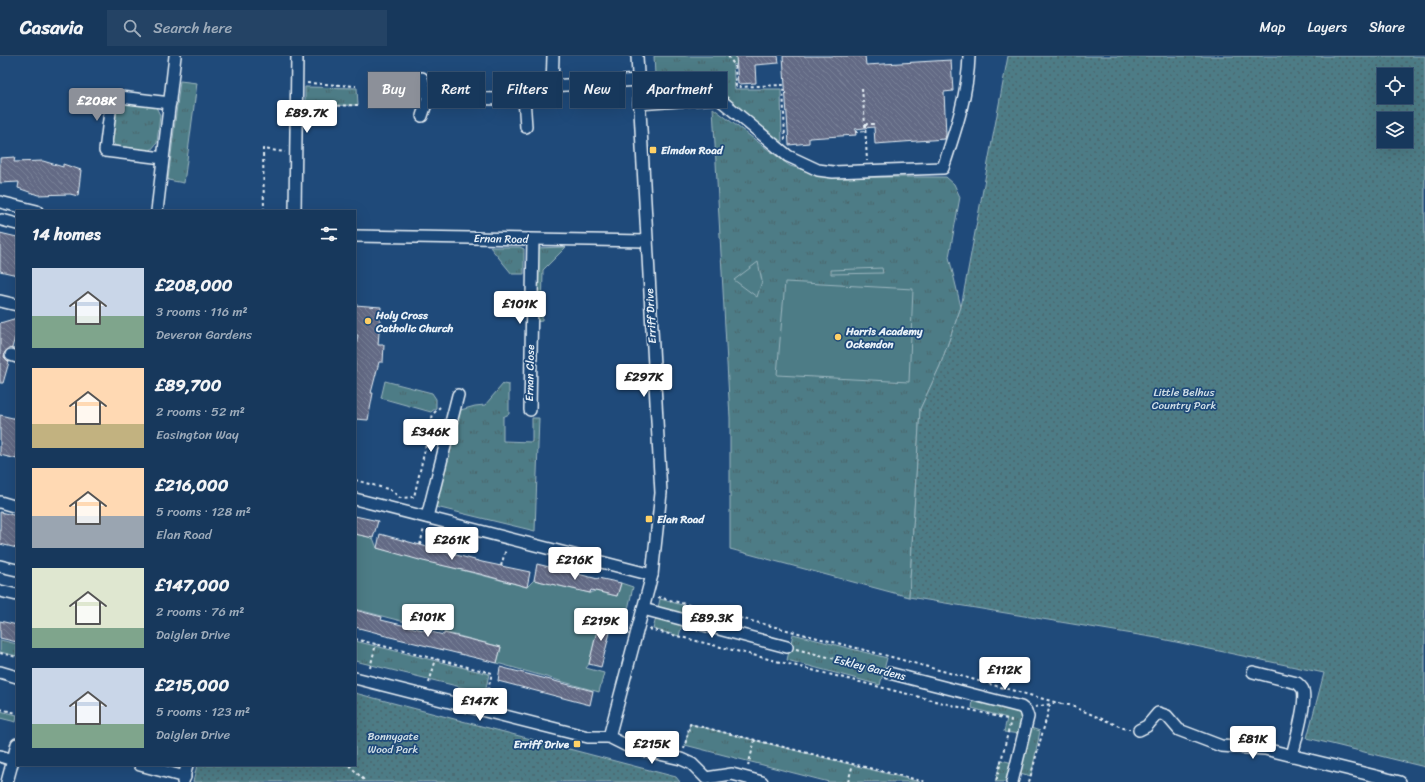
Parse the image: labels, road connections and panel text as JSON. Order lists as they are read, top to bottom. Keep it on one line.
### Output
{"streets":{"street":["Ernan Road","Erriff Drive","Ernan Close","Eskley Gardens"]},"crossings":[["Ernan Road","Erriff Drive"],["Ernan Road","Ernan Close"]],"parks":["Little Belhus Country Park","Bonnygate Wood Park"],"places":{"transit":["Elmdon Road","Elan Road","Erriff Drive"],"other":["Holy Cross Catholic Church","Harris Academy Ockendon"]},"page":{"header":"Casavia","search":"Search here","nav":["Map","Layers","Share"],"chip":["Buy","Rent","Filters","New","Apartment"],"price":["£208K","£89.7K","£101K","£297K","£346K","£261K","£216K","£101K","£89.3K","£219K","£112K","£147K","£81K","£215K"],"heading":"14 homes","list":[{"name":"£208,000","note":"3 rooms · 116 m² · Deveron Gardens"},{"name":"£89,700","note":"2 rooms · 52 m² · Easington Way"},{"name":"£216,000","note":"5 rooms · 128 m² · Elan Road"},{"name":"£147,000","note":"2 rooms · 76 m² · Daiglen Drive"},{"name":"£215,000","note":"5 rooms · 123 m² · Daiglen Drive"}]}}
